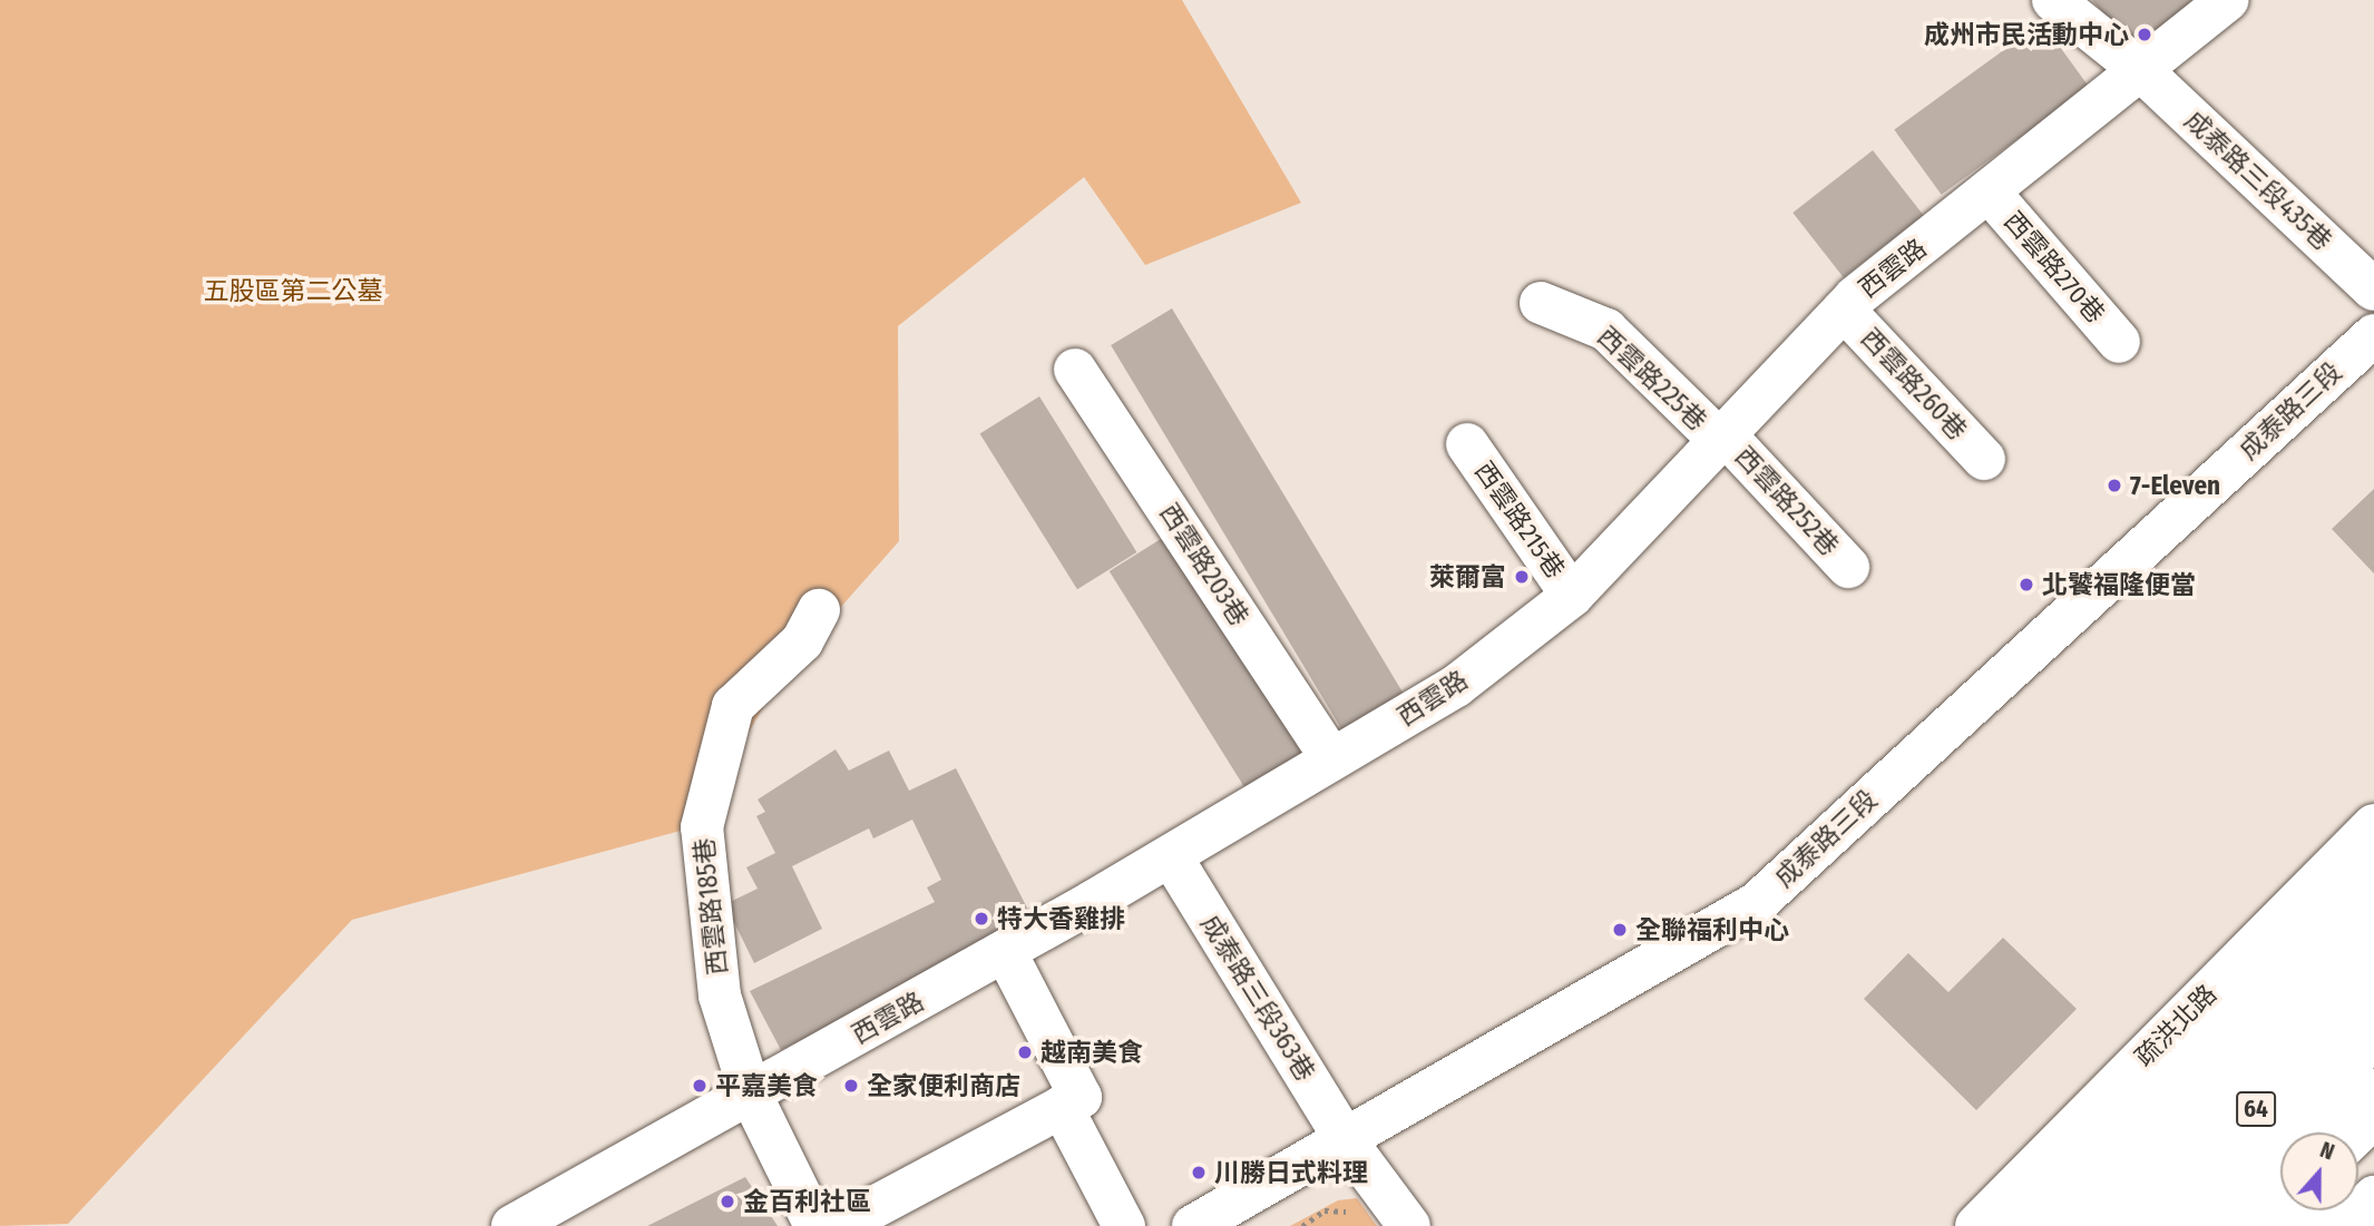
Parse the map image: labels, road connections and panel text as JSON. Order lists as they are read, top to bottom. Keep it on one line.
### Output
{"streets":{"main road":["成泰路三段435巷","西雲路270巷","西雲路","西雲路225巷","西雲路260巷","成泰路三段","西雲路252巷","西雲路215巷","西雲路203巷","西雲路185巷","成泰路三段363巷","疏洪北路","64"]},"crossings":[["成泰路三段435巷","西雲路"],["西雲路270巷","西雲路"],["西雲路","西雲路225巷"],["西雲路","西雲路260巷"],["西雲路","西雲路252巷"],["西雲路","西雲路215巷"],["西雲路","西雲路203巷"],["西雲路","西雲路185巷"],["西雲路","成泰路三段363巷"],["西雲路225巷","西雲路252巷"],["成泰路三段","成泰路三段363巷"]],"parks":["五股區第二公墓"],"places":["成州市民活動中心","7-Eleven","萊爾富","北饕福隆便當","特大香雞排","全聯福利中心","越南美食","平嘉美食","全家便利商店","川勝日式料理","金百利社區"],"north":"top"}
